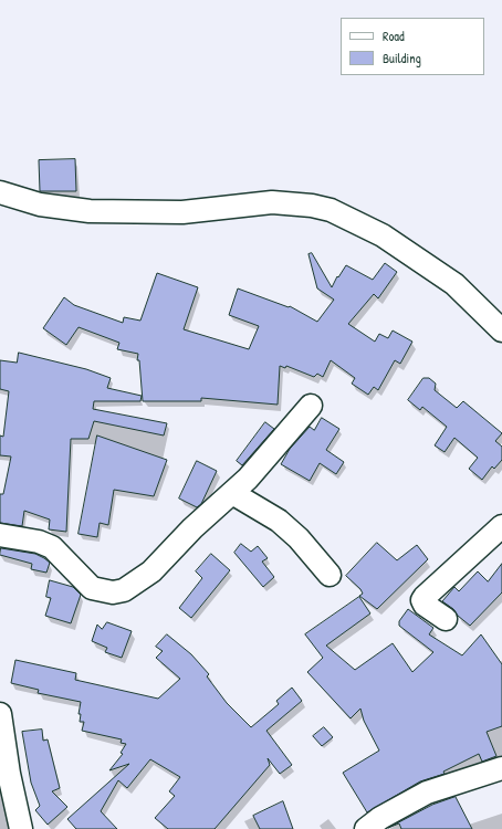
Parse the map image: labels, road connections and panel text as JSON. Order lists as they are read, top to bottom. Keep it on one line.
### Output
{"legend":["Road","Building"]}
